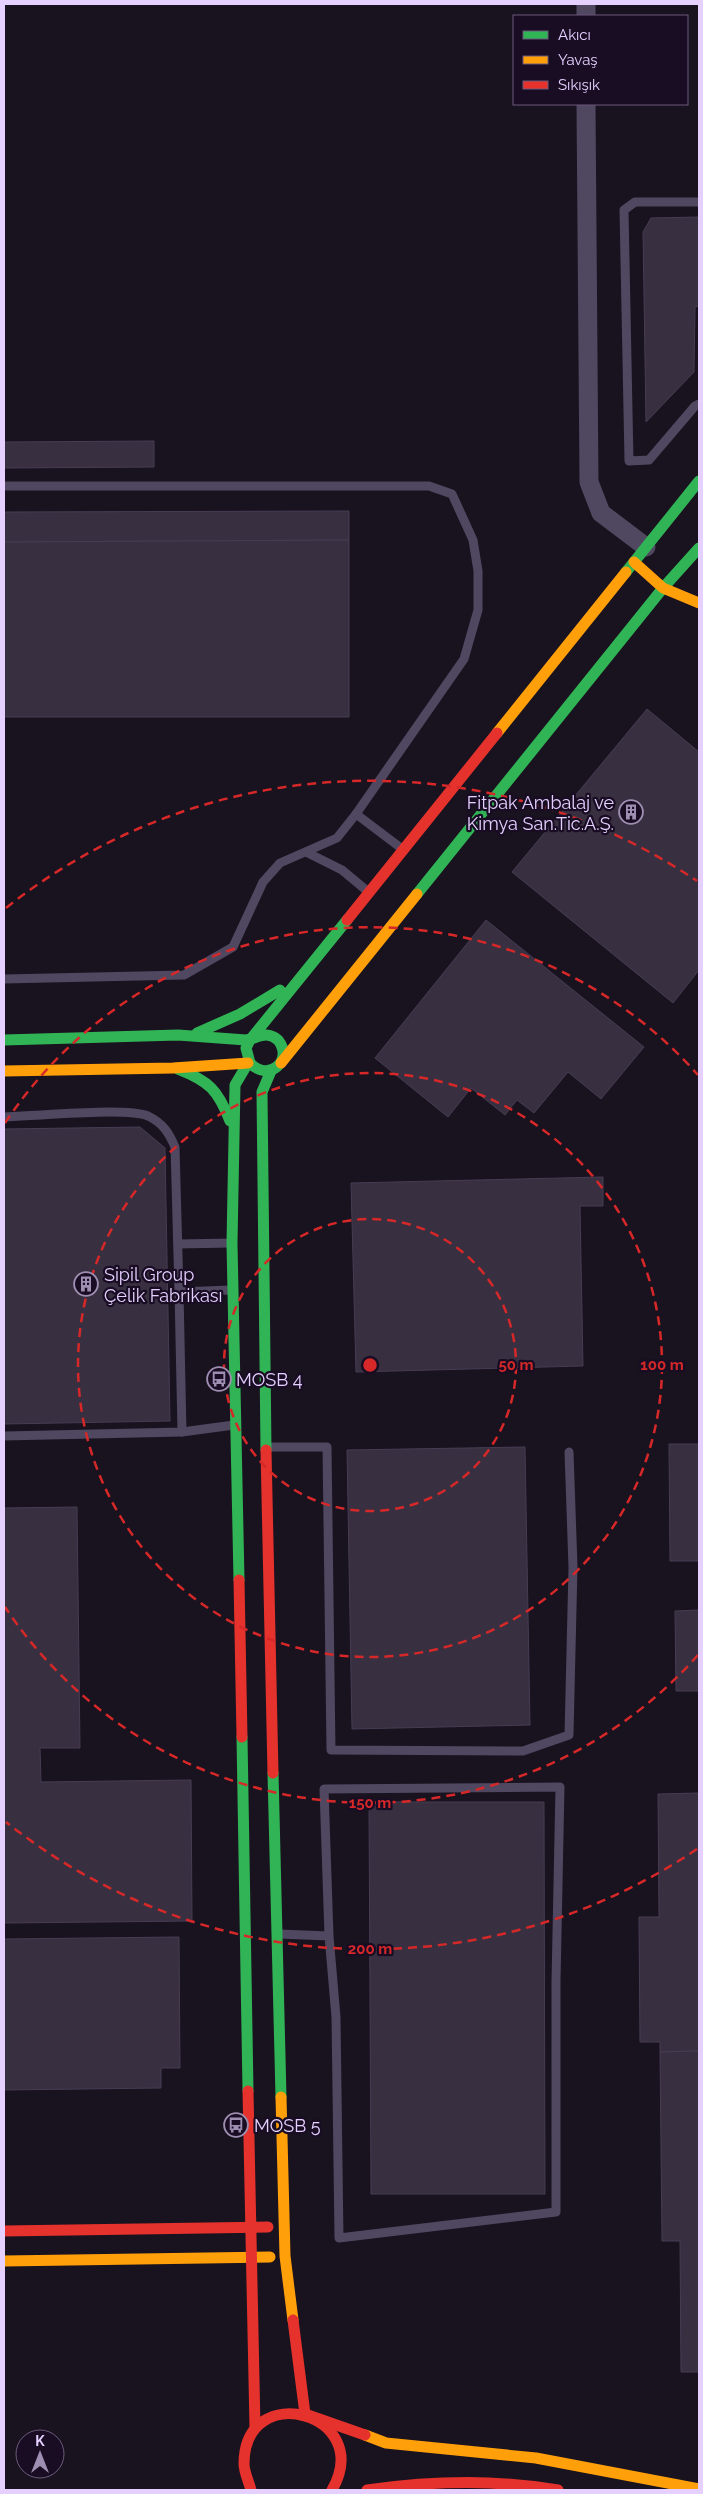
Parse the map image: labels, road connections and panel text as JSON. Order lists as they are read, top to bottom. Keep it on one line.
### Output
{"places":{"building":["Fitpak Ambalaj ve Kimya San.Tic.A.Ş.","Sipil Group Çelik Fabrikası"],"bus stop":["MOSB 4","MOSB 5"]},"legend":["Akıcı","Yavaş","Sıkışık"],"north":"top","rings":["50 m","100 m","150 m","200 m"]}
